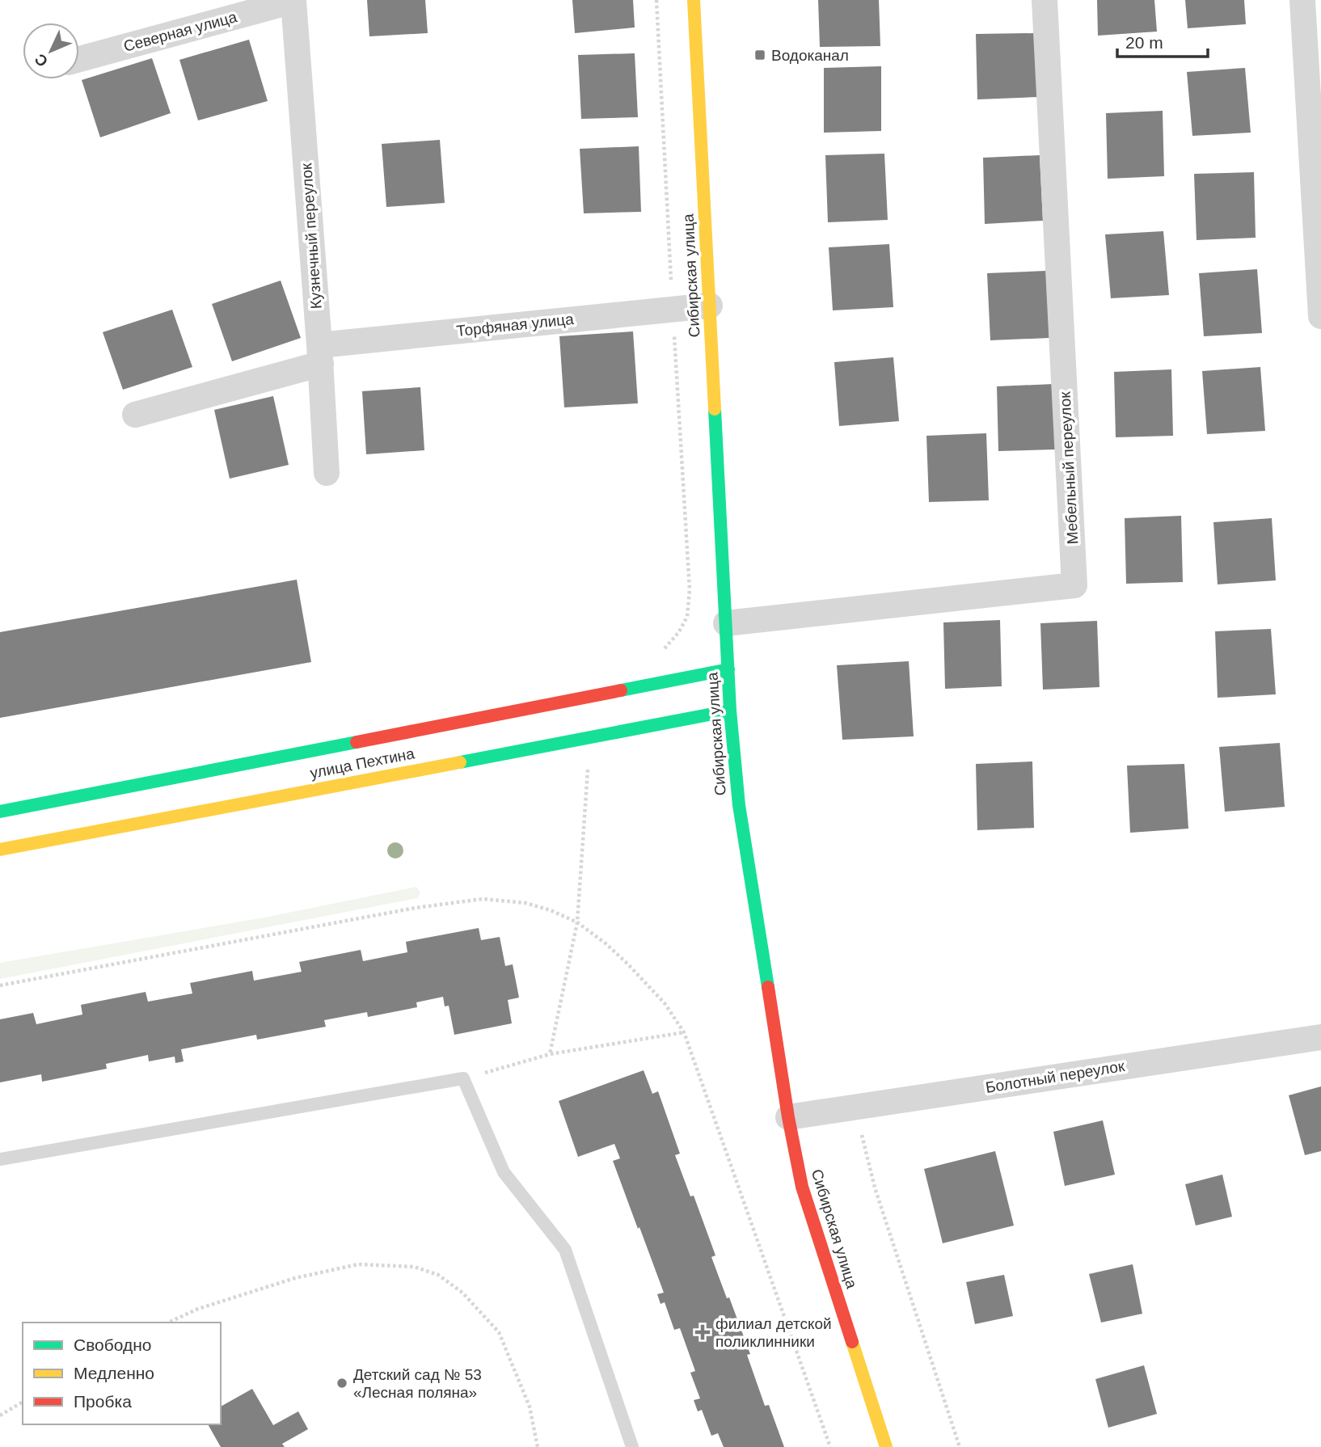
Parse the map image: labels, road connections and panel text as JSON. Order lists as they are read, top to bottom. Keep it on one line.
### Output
{"streets":{"street":["Северная улица","Кузнечный переулок","Сибирская улица","Торфяная улица","Мебельный переулок","улица Пехтина","Болотный переулок"]},"crossings":[["Северная улица","Кузнечный переулок"],["Кузнечный переулок","Торфяная улица"],["Сибирская улица","Торфяная улица"],["Сибирская улица","Мебельный переулок"],["Сибирская улица","улица Пехтина"],["Сибирская улица","Болотный переулок"]],"places":{"transit":["Водоканал"],"health":["филиал детской поликлинники"],"other":["Детский сад № 53 «Лесная поляна»"]},"legend":["Свободно","Медленно","Пробка"],"scale_bar":"20 m","north":"bottom left"}
